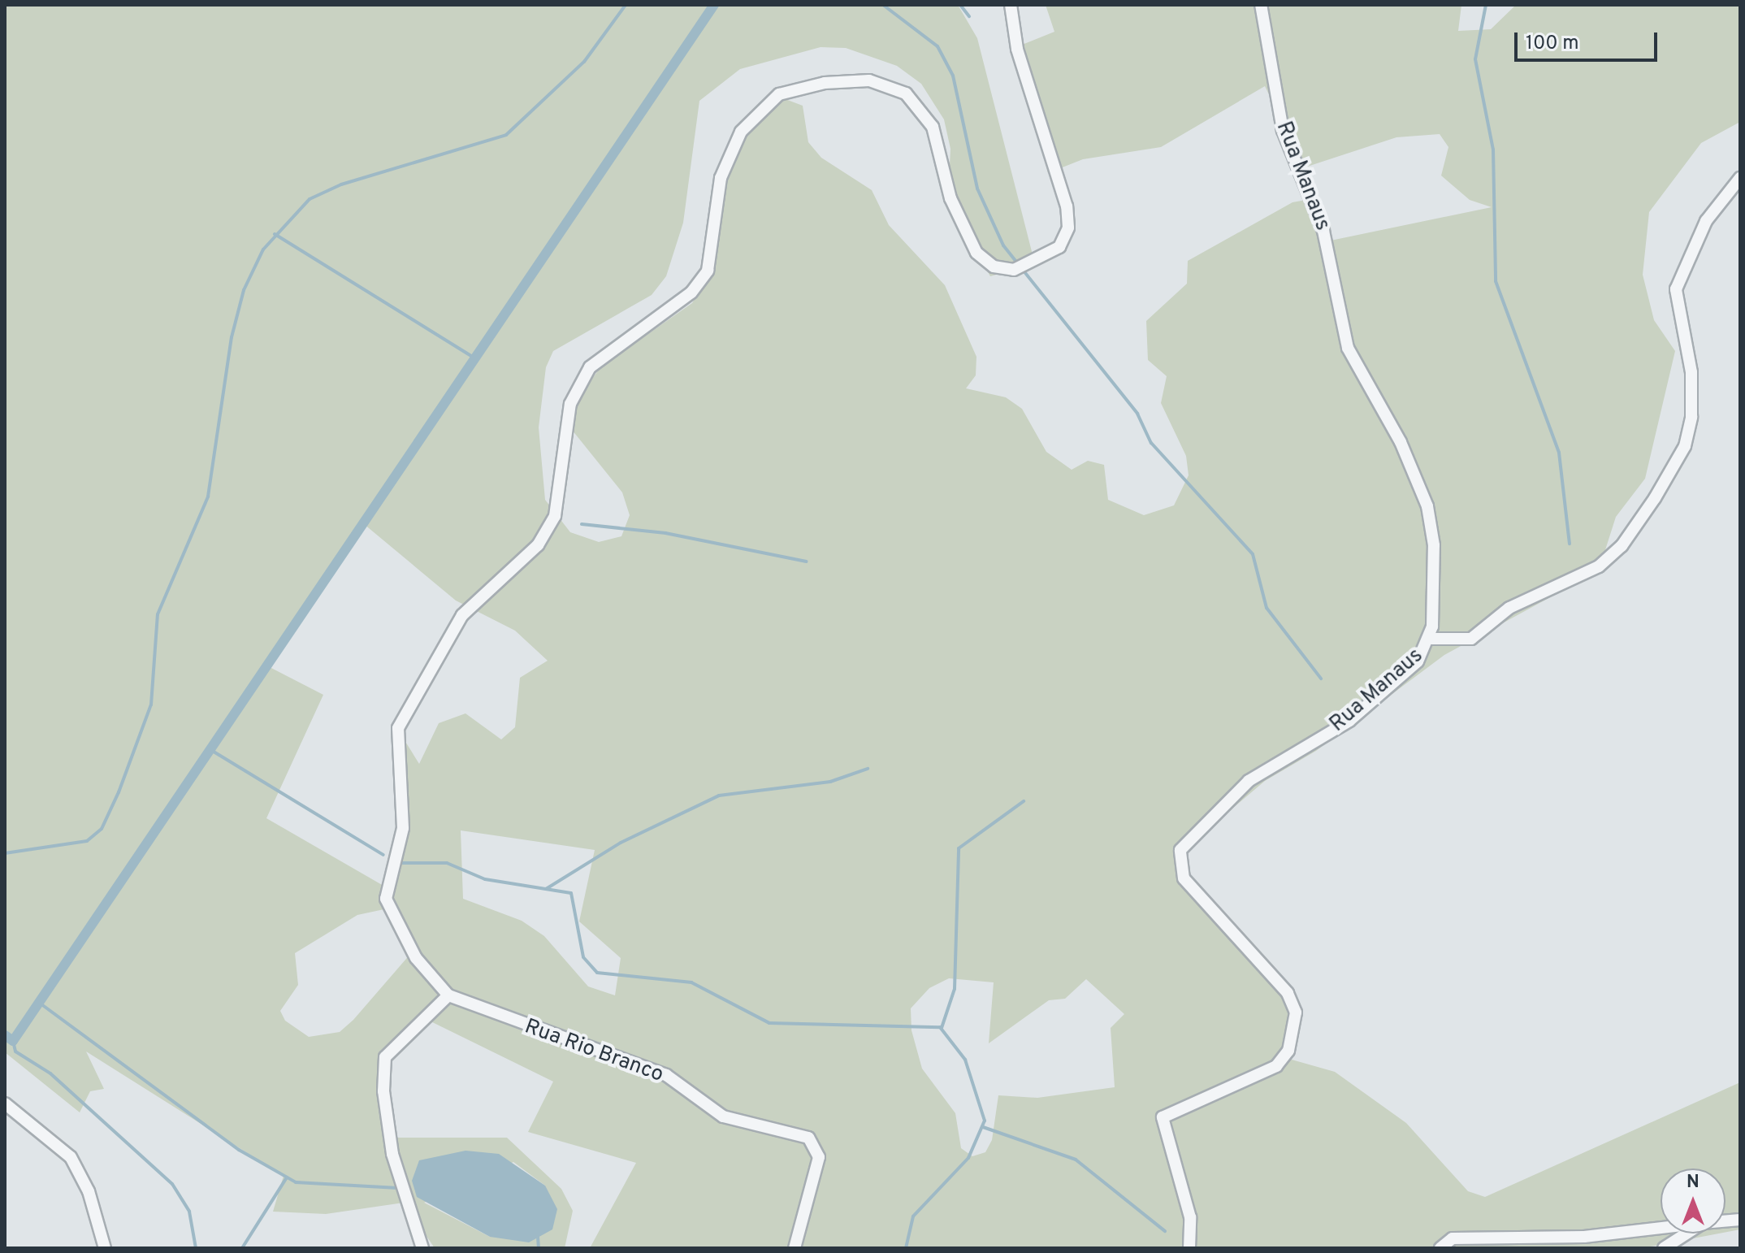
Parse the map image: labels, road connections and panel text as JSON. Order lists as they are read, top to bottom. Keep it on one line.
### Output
{"streets":{"street":["Rua Manaus","Rua Rio Branco"]},"scale_bar":"100 m","north":"top"}
